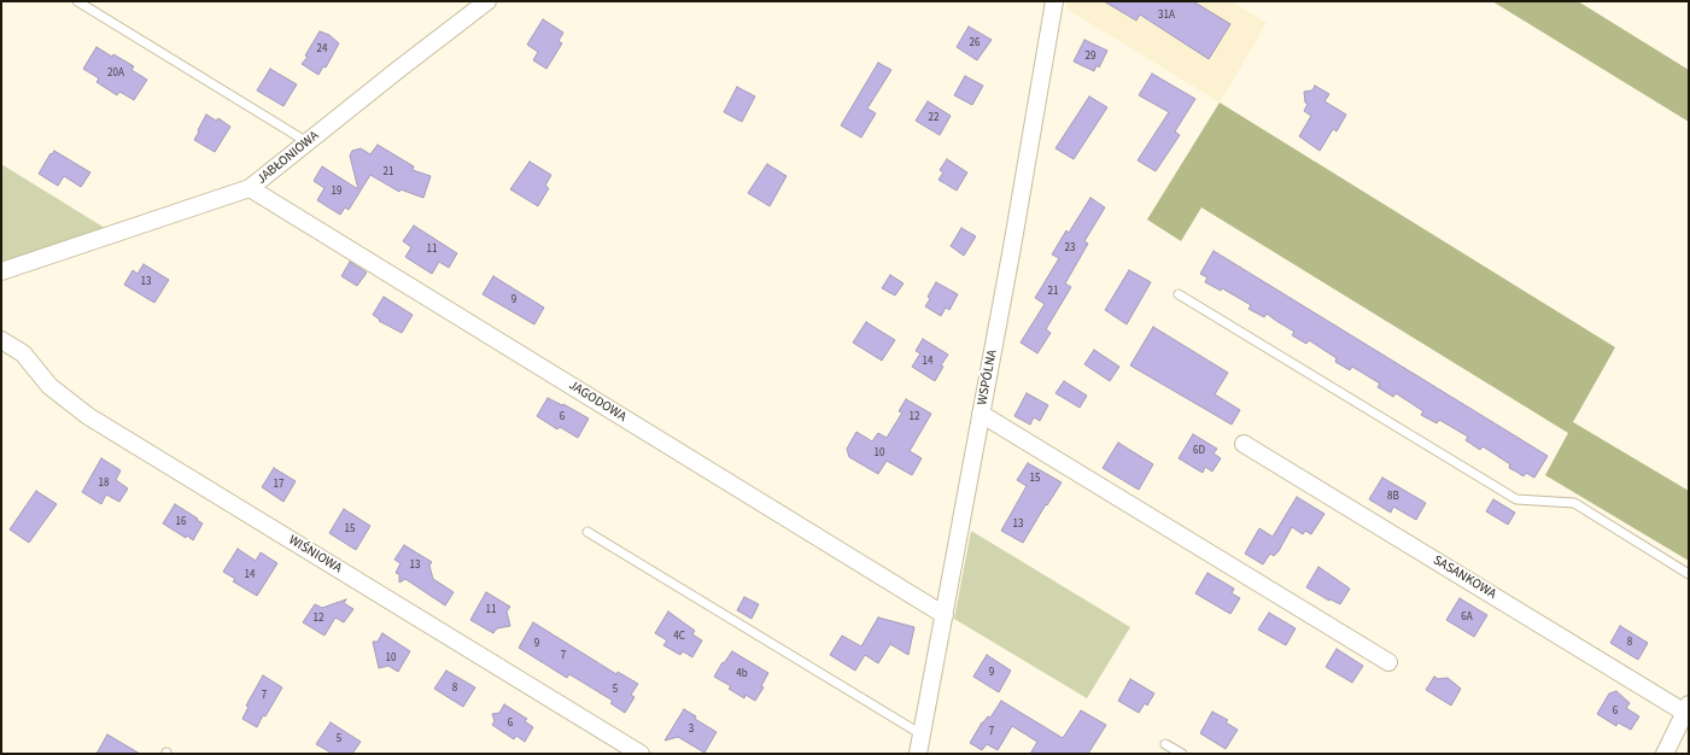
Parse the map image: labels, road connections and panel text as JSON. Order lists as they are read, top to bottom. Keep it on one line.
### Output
{"streets":{"street":["JABŁONIOWA","WSPÓLNA","JAGODOWA","WIŚNIOWA","SASANKOWA"]},"crossings":[["JABŁONIOWA","JAGODOWA"],["WSPÓLNA","JAGODOWA"]],"house_numbers":["31A","26","24","29","20A","22","21","19","23","11","13","21","9","14","6","12","6D","10","15","18","17","8B","16","13","15","13","14","11","6A","12","4C","8","9","7","10","9","4b","8","5","7","6","6","3","7","5"]}
